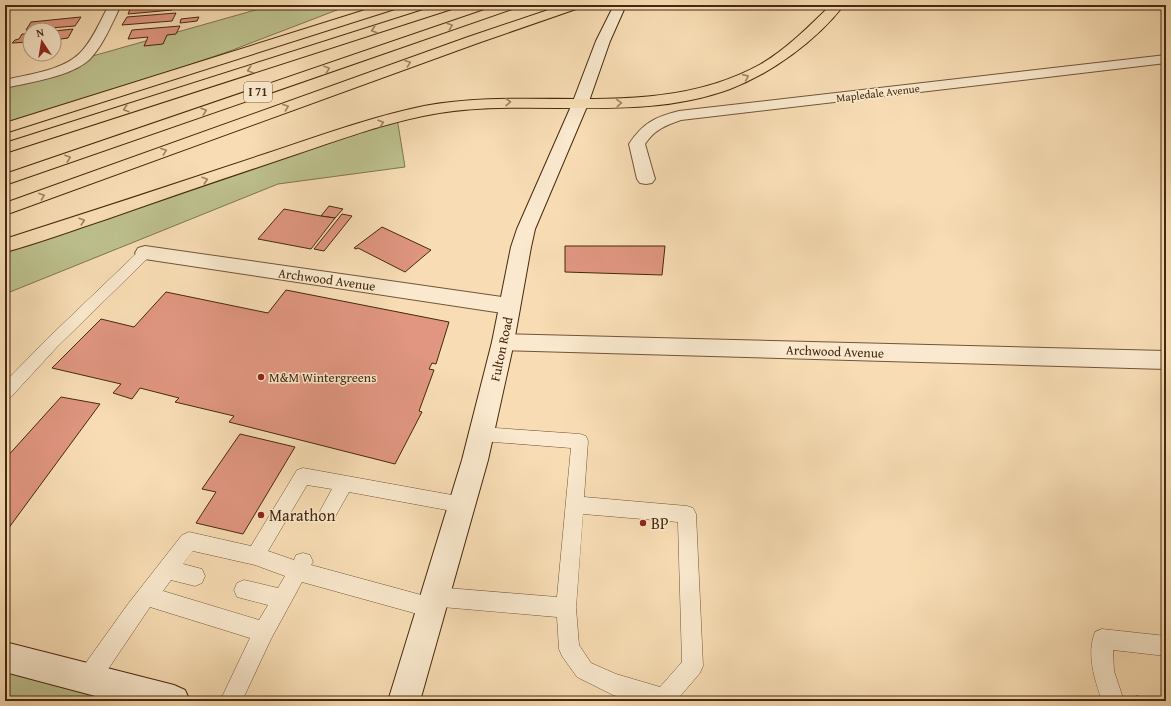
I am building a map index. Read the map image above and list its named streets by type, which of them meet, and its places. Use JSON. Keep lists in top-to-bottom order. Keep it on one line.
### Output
{"streets":{"highway":["I 71"],"street":["Mapledale Avenue","Archwood Avenue","Fulton Road"]},"crossings":[["Archwood Avenue","Fulton Road"]],"places":["M&M Wintergreens","Marathon","BP"],"north":"top"}
